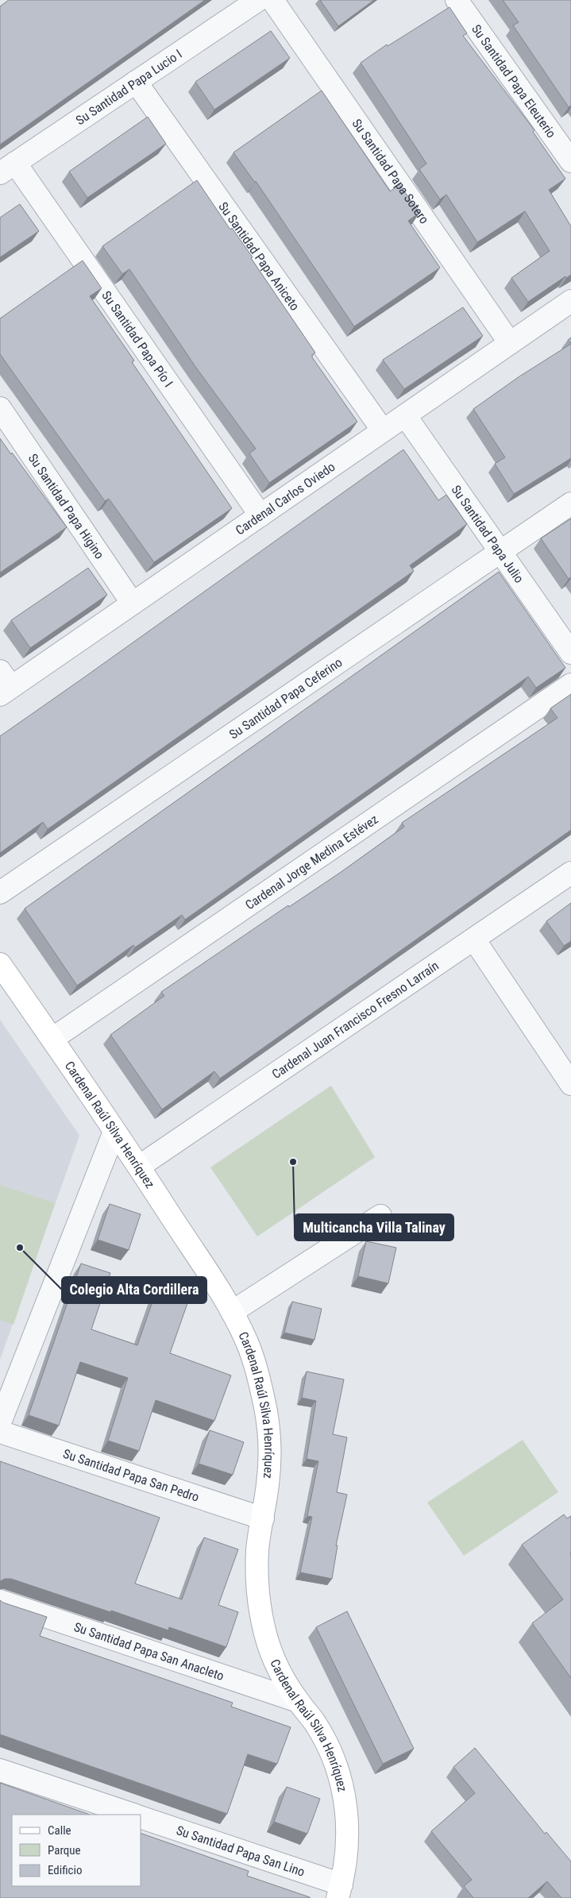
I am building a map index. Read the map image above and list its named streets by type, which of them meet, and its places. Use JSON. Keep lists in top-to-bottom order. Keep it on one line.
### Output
{"streets":{"street":["Su Santidad Papa Eleuterio","Su Santidad Papa Lucio I","Su Santidad Papa Sotero","Su Santidad Papa Aniceto","Su Santidad Papa Pío I","Cardenal Carlos Oviedo","Su Santidad Papa Higino","Su Santidad Papa Julio","Su Santidad Papa Ceferino","Cardenal Jorge Medina Estévez","Cardenal Juan Francisco Fresno Larraín","Cardenal Raúl Silva Henríquez","Su Santidad Papa San Pedro","Su Santidad Papa San Anacleto","Su Santidad Papa San Lino"]},"crossings":[["Su Santidad Papa Lucio I","Su Santidad Papa Aniceto"],["Su Santidad Papa Lucio I","Su Santidad Papa Pío I"],["Su Santidad Papa Sotero","Cardenal Carlos Oviedo"],["Su Santidad Papa Aniceto","Cardenal Carlos Oviedo"],["Su Santidad Papa Pío I","Cardenal Carlos Oviedo"],["Cardenal Carlos Oviedo","Su Santidad Papa Higino"],["Cardenal Carlos Oviedo","Su Santidad Papa Julio"],["Su Santidad Papa Julio","Su Santidad Papa Ceferino"],["Cardenal Jorge Medina Estévez","Cardenal Raúl Silva Henríquez"],["Cardenal Juan Francisco Fresno Larraín","Cardenal Raúl Silva Henríquez"],["Cardenal Raúl Silva Henríquez","Su Santidad Papa San Pedro"],["Cardenal Raúl Silva Henríquez","Su Santidad Papa San Anacleto"],["Cardenal Raúl Silva Henríquez","Su Santidad Papa San Lino"]],"places":["Multicancha Villa Talinay","Colegio Alta Cordillera"],"legend":["Calle","Parque","Edificio"]}
